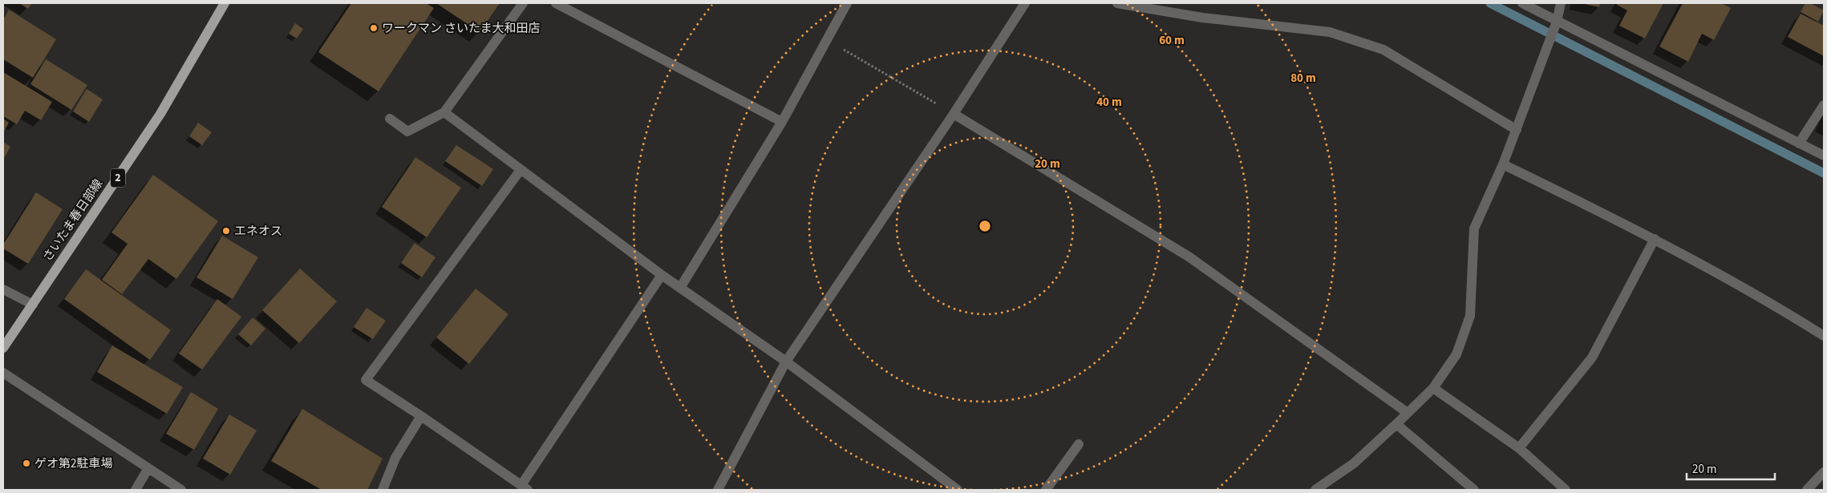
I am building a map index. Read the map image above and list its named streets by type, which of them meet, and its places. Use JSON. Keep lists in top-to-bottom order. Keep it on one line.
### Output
{"streets":{"main road":["2","さいたま春日部線"]},"places":["ワークマン さいたま大和田店","エネオス","ゲオ第2駐車場"],"scale_bar":"20 m","rings":["60 m","80 m","40 m","20 m"]}
